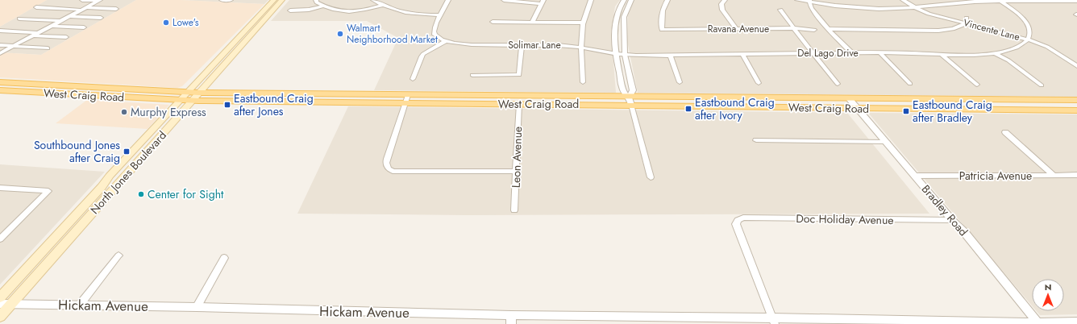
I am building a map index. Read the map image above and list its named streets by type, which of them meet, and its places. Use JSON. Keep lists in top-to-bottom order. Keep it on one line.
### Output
{"streets":{"main road":["West Craig Road","North Jones Boulevard"],"street":["Ravana Avenue","Vincente Lane","Solimar Lane","Del Lago Drive","Leon Avenue","Patricia Avenue","Bradley Road","Doc Holiday Avenue","Hickam Avenue"]},"crossings":[["Vincente Lane","Del Lago Drive"],["Solimar Lane","Del Lago Drive"],["West Craig Road","Leon Avenue"],["West Craig Road","North Jones Boulevard"],["West Craig Road","Bradley Road"],["North Jones Boulevard","Hickam Avenue"],["Patricia Avenue","Bradley Road"],["Bradley Road","Doc Holiday Avenue"],["Bradley Road","Hickam Avenue"],["Doc Holiday Avenue","Hickam Avenue"]],"places":{"other":["Lowe's","Walmart Neighborhood Market","Murphy Express","Center for Sight"],"transit":["Eastbound Craig after Jones","Eastbound Craig after Ivory","Eastbound Craig after Bradley","Southbound Jones after Craig"]},"north":"top"}
